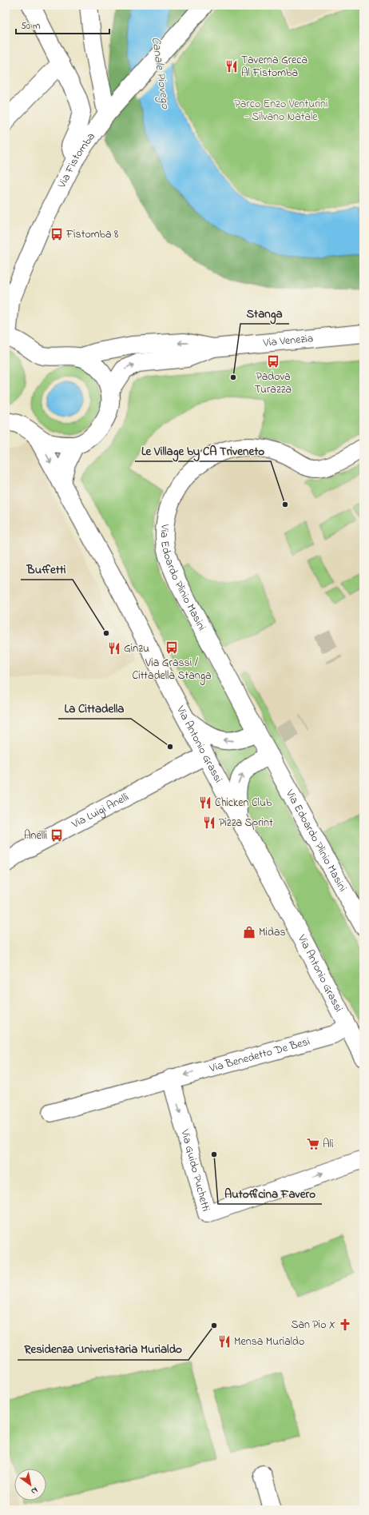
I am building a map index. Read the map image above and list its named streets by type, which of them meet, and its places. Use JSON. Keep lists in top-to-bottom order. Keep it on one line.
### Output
{"streets":{"street":["Via Fistomba","Via Venezia","Via Edoardo Plinio Masini","Via Antonio Grassi","Via Luigi Anelli","Via Benedetto De Besi","Via Guido Puchetti"]},"crossings":[["Via Antonio Grassi","Via Luigi Anelli"],["Via Antonio Grassi","Via Benedetto De Besi"],["Via Benedetto De Besi","Via Guido Puchetti"]],"one_way":["Via Benedetto De Besi"],"water":["Canale Piovego"],"parks":["Parco Enzo Venturini - Silvano Natale"],"places":{"restaurant":["Taverna Greca Al Fistomba","Ginzu","Chicken Club","Pizza Sprint","Mensa Murialdo"],"bus stop":["Fistomba 8","Padova Turazza","Via Grassi / Cittadella Stanga","Anelli"],"other":["Stanga","Le Village by CA Triveneto","Buffetti","La Cittadella","Autofficina Favero","Residenza Univeristaria Murialdo"],"shop":["Midas"],"supermarket":["Alì"],"church":["San Pio X"]},"scale_bar":"50 m","north":"bottom right"}
